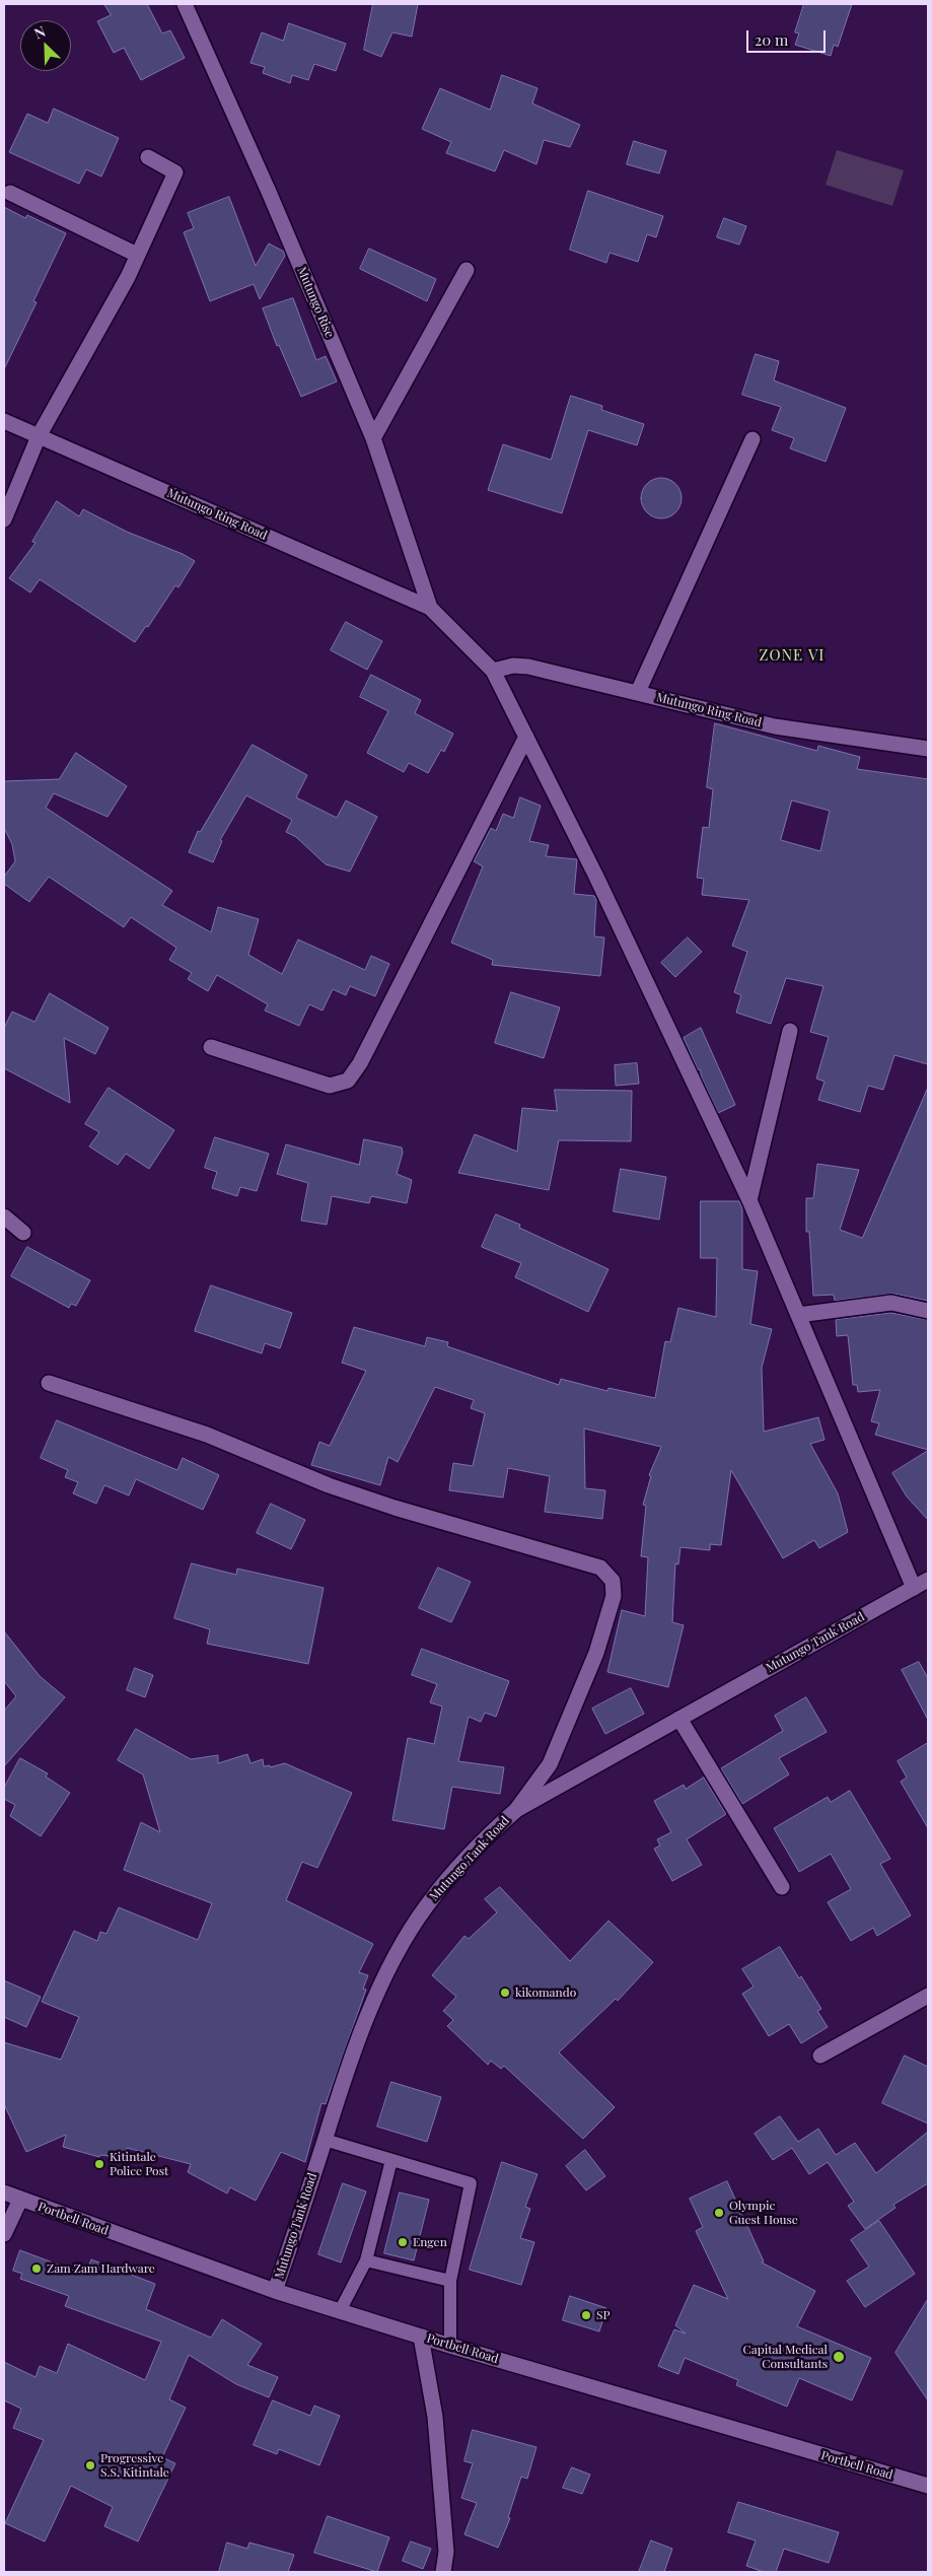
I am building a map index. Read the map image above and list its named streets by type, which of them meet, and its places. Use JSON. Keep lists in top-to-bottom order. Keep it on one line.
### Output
{"streets":{"street":["Mutungo Rise","Mutungo Ring Road","Mutungo Tank Road","Portbell Road"]},"crossings":[["Mutungo Rise","Mutungo Ring Road"],["Mutungo Tank Road","Portbell Road"]],"districts":["ZONE VI"],"places":["kikomando","Kitintale Police Post","Olympic Guest House","Engen","Zam Zam Hardware","SP","Capital Medical Consultants","Progressive S.S. Kitintale"],"scale_bar":"20 m","north":"top left"}
